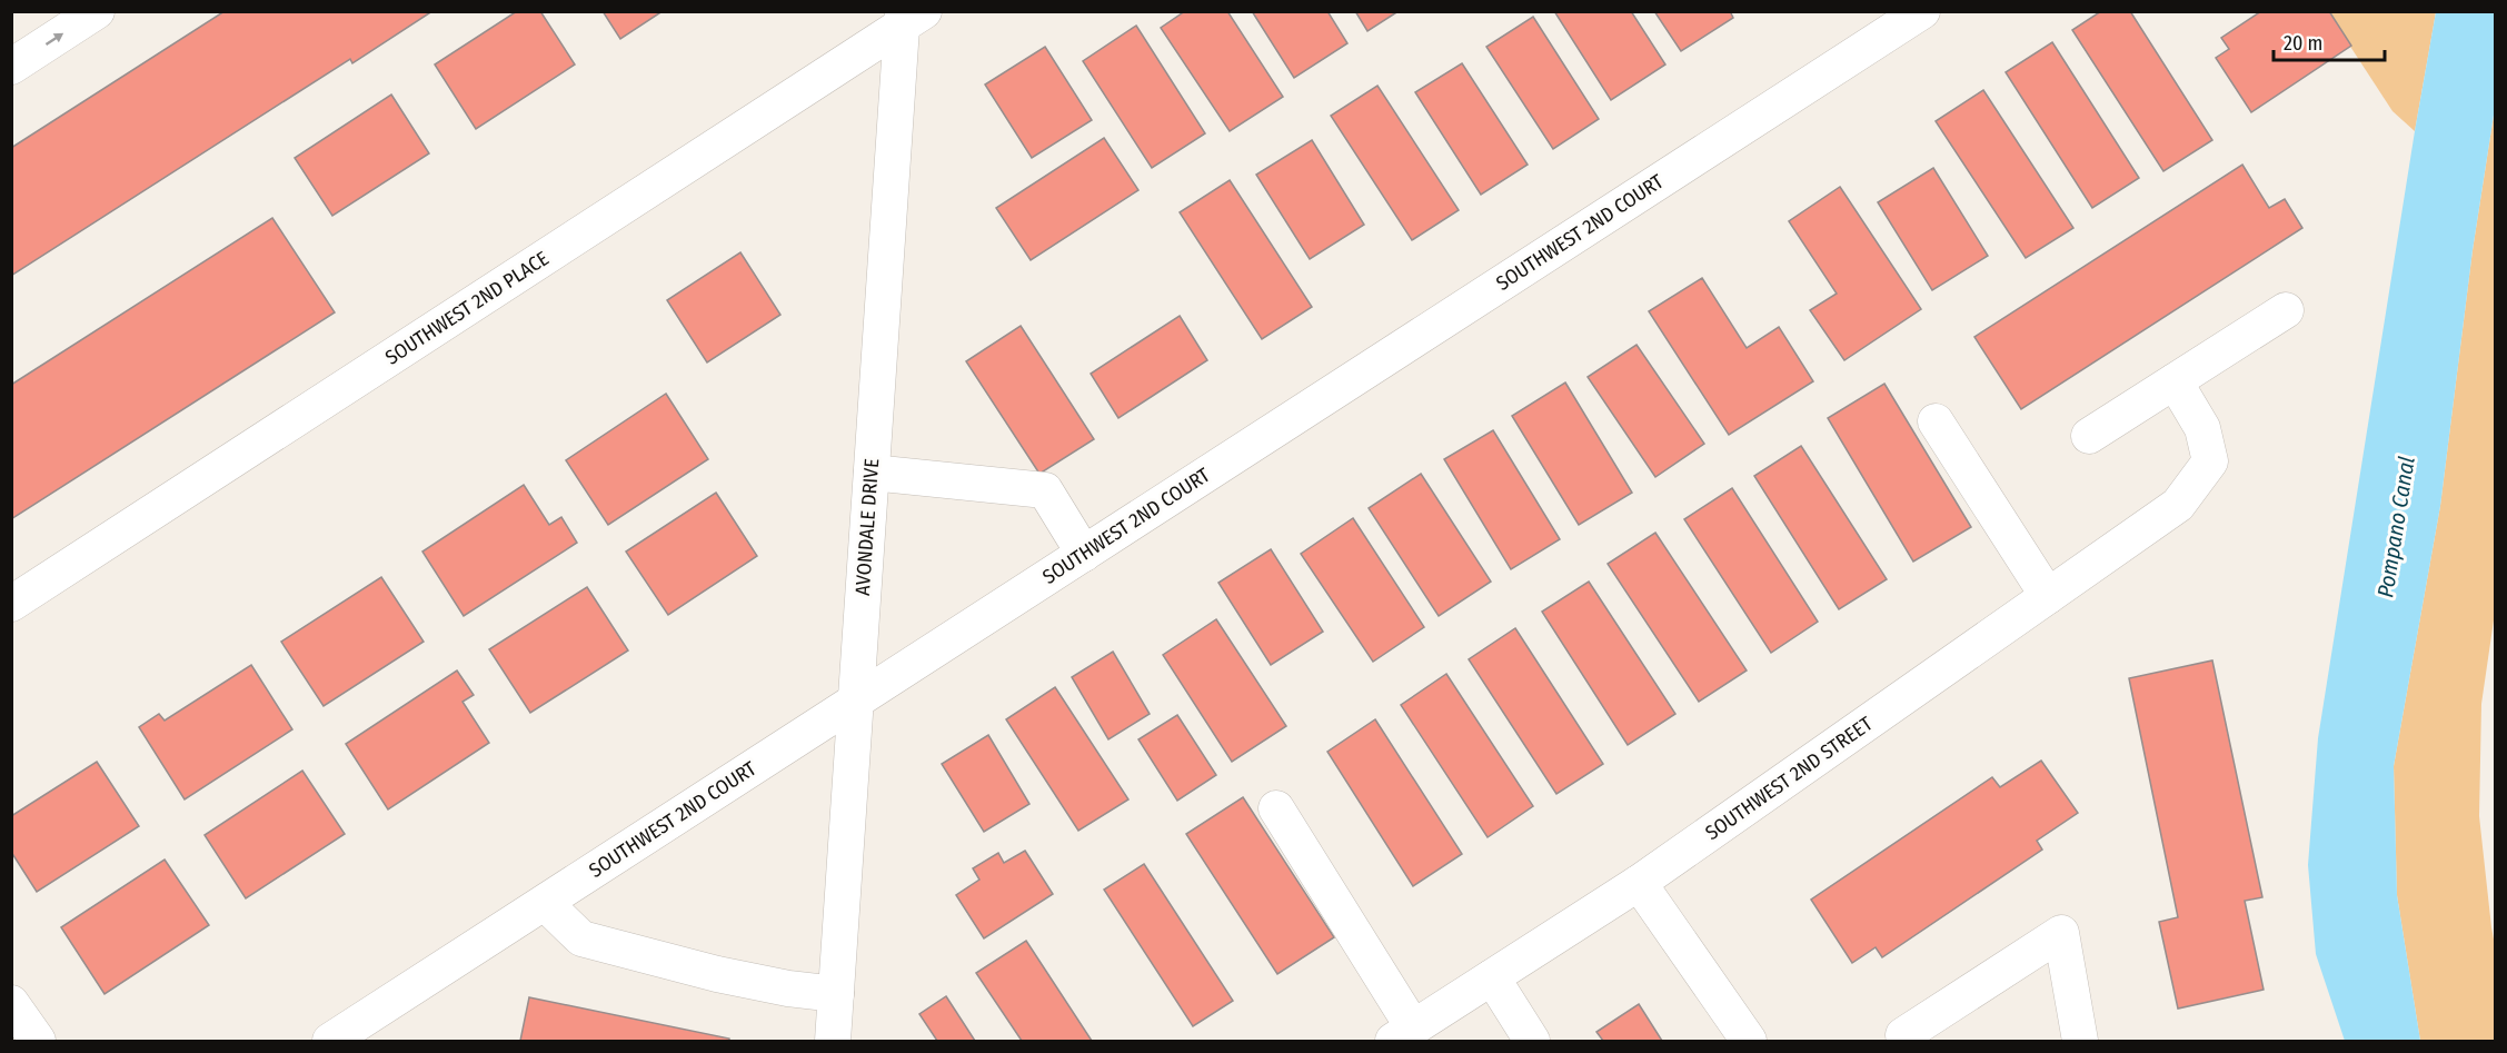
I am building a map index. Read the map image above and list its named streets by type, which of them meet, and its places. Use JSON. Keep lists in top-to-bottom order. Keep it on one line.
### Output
{"streets":{"street":["SOUTHWEST 2ND COURT","SOUTHWEST 2ND PLACE","AVONDALE DRIVE","SOUTHWEST 2ND STREET"]},"crossings":[["SOUTHWEST 2ND COURT","AVONDALE DRIVE"],["SOUTHWEST 2ND PLACE","AVONDALE DRIVE"]],"water":["Pompano Canal"],"scale_bar":"20 m"}
